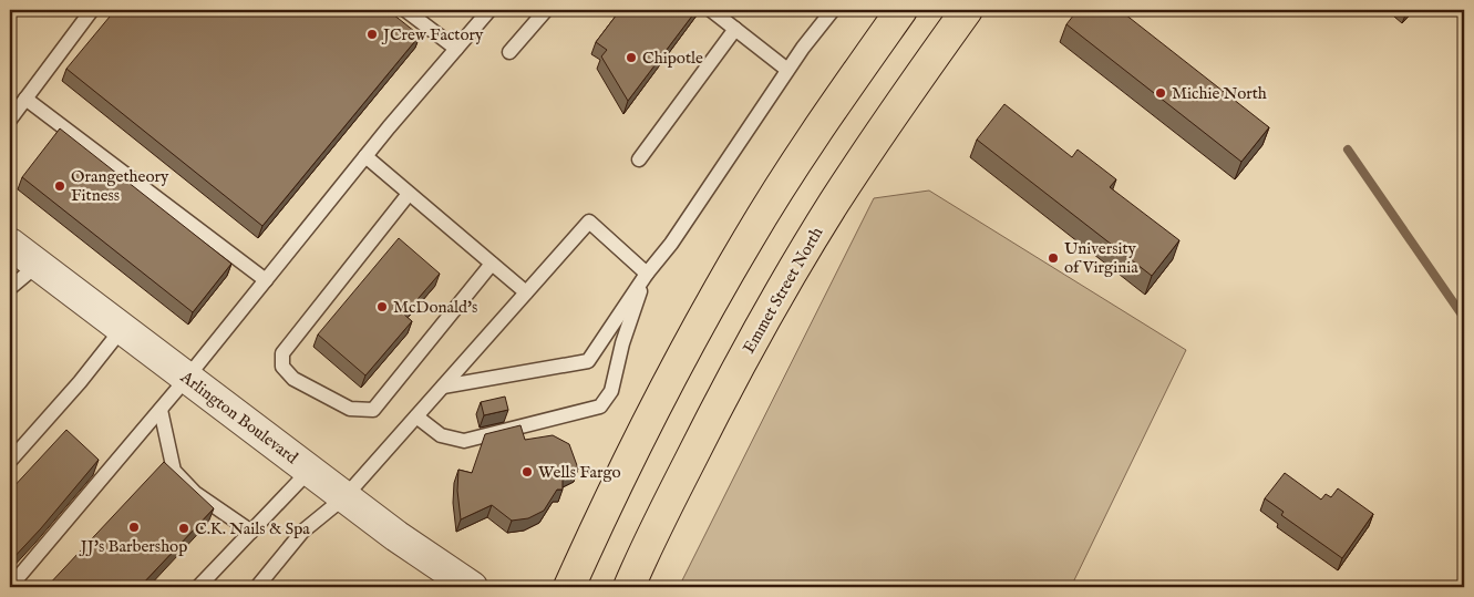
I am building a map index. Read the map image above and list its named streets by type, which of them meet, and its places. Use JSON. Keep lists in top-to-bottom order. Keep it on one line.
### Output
{"streets":{"main road":["Emmet Street North"],"street":["Arlington Boulevard"]},"places":["JCrew Factory","Chipotle","Michie North","Orangetheory Fitness","University of Virginia","McDonald's","Wells Fargo","JJ's Barbershop","C.K. Nails & Spa"]}
